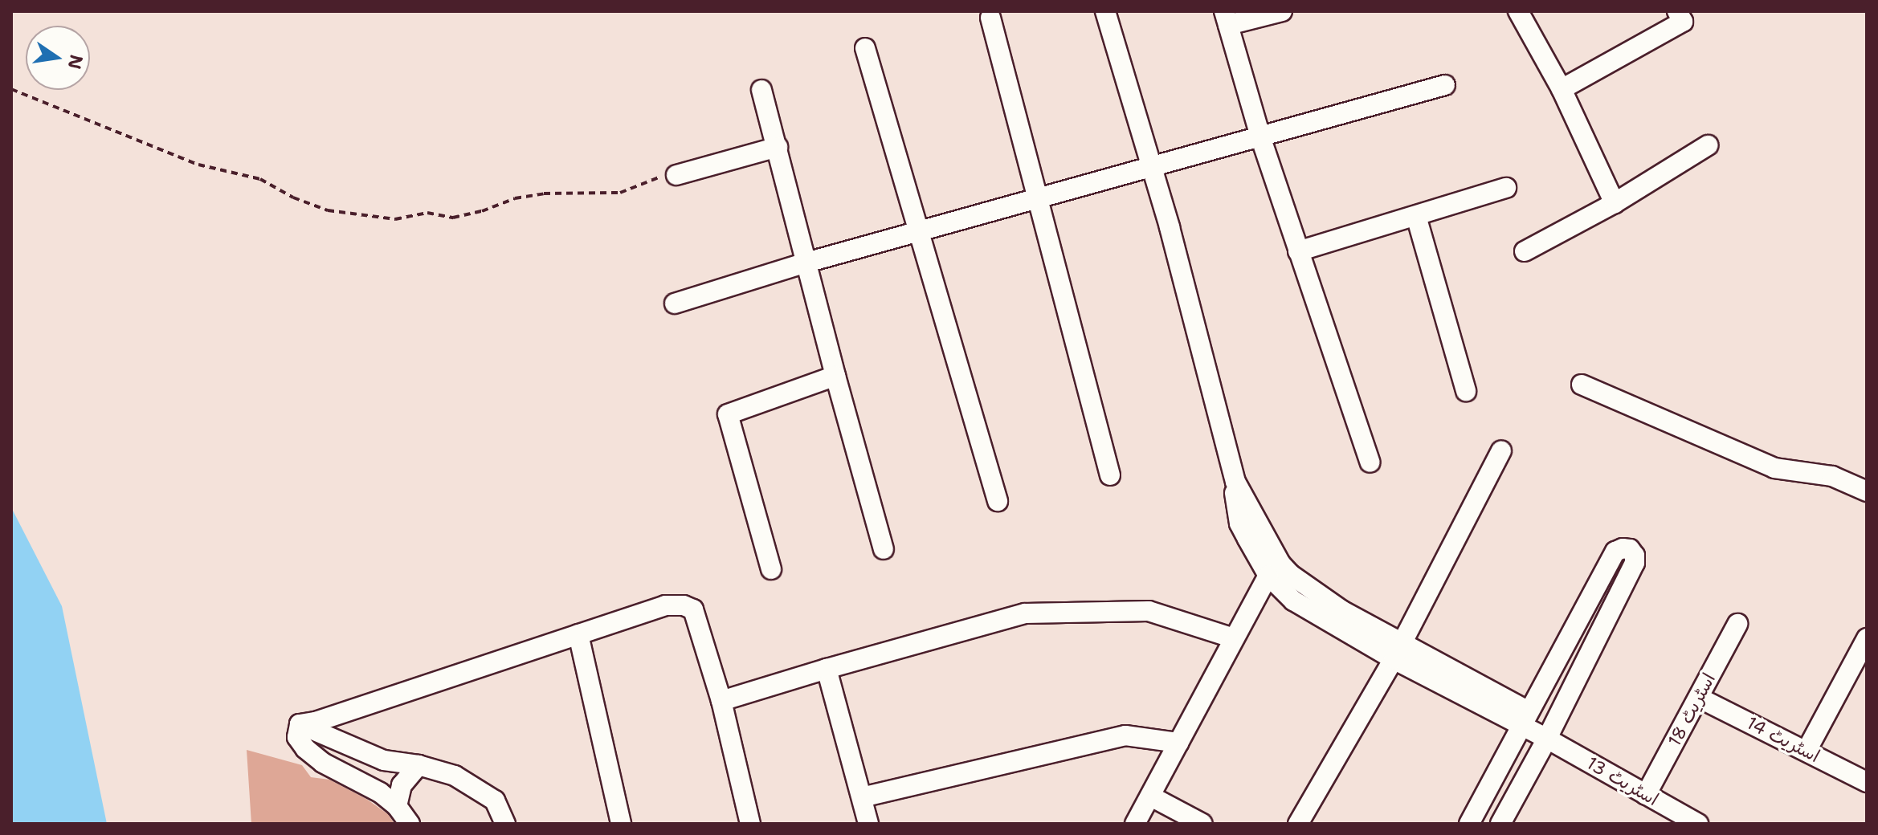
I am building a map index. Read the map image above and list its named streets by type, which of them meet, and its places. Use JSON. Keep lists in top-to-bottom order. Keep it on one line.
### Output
{"streets":{"street":["اسٹریٹ 18","اسٹریٹ 14","اسٹریٹ 13"]},"crossings":[["اسٹریٹ 18","اسٹریٹ 14"],["اسٹریٹ 18","اسٹریٹ 13"]],"north":"right"}
